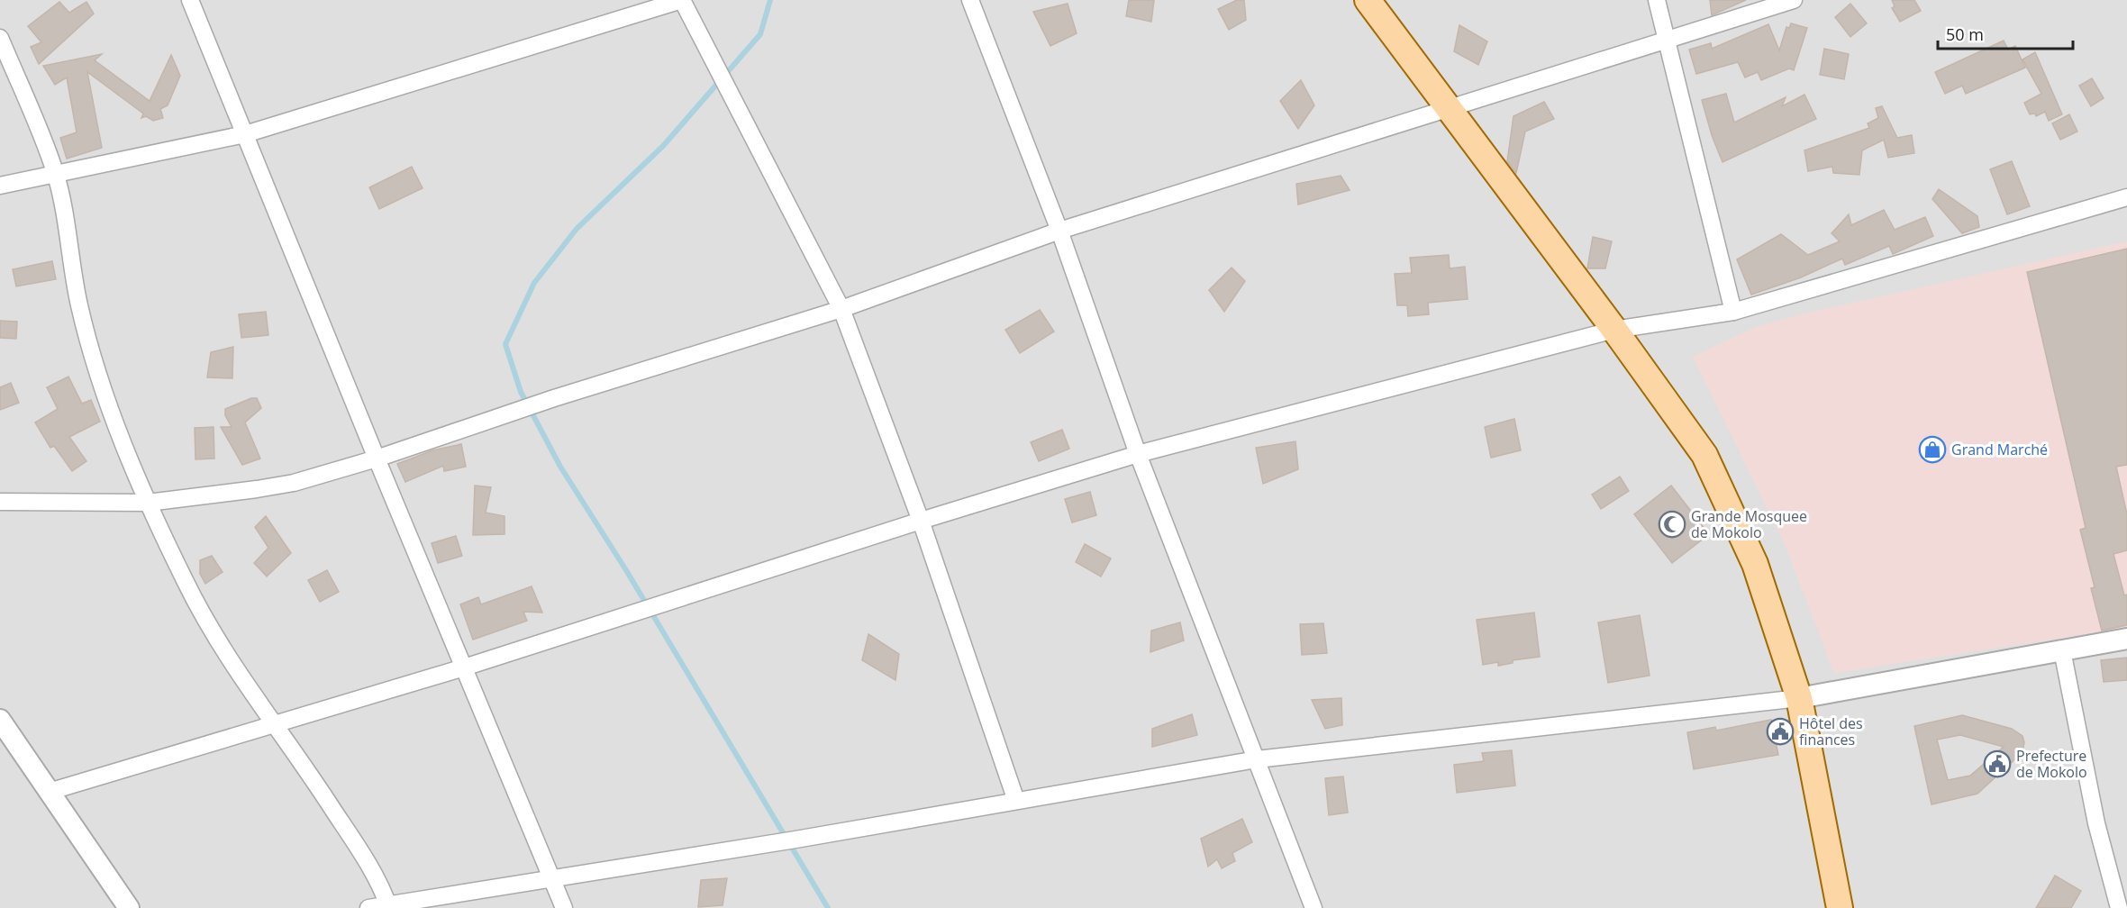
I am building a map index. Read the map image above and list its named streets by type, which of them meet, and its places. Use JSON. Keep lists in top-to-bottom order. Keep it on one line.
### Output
{"places":{"shop":["Grand Marché"],"mosque":["Grande Mosquee de Mokolo"],"public building":["Hôtel des finances","Prefecture de Mokolo"]},"scale_bar":"50 m"}
